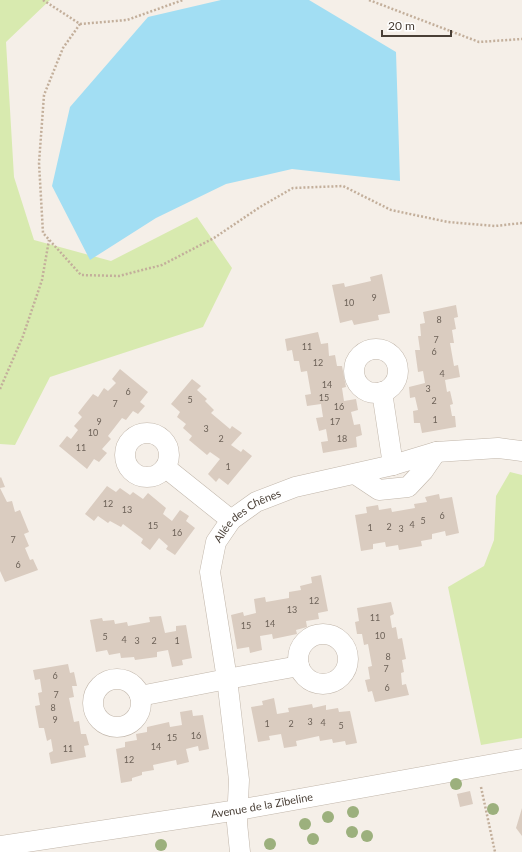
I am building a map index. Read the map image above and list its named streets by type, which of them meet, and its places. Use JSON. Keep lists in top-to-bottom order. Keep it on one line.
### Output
{"streets":{"street":["Allée des Chênes","Avenue de la Zibeline"]},"crossings":[["Allée des Chênes","Avenue de la Zibeline"]],"house_numbers":["9","10","8","7","11","6","12","4","14","3","6","15","5","2","7","16","1","9","17","3","10","2","18","11","1","12","13","6","5","4","15","2","1","3","16","7","6","12","13","11","14","15","10","5","4","3","2","1","8","7","6","6","7","8","9","3","4","1","2","5","16","15","14","11","12"],"scale_bar":"20 m"}
